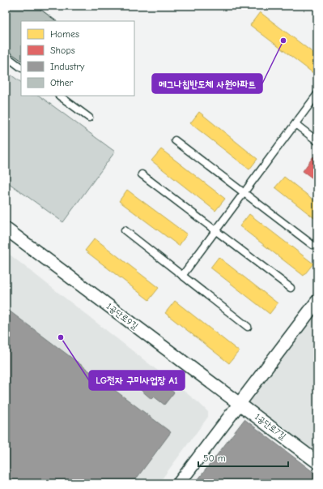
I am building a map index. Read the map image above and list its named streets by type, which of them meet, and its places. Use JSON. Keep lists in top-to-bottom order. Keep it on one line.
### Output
{"streets":{"street":["1공단로9길","1공단로7길"]},"crossings":[["1공단로9길","1공단로7길"]],"places":["메그나칩반도체 사원아파트","LG전자 구미사업장 A1"],"legend":["Homes","Shops","Industry","Other"],"scale_bar":"50 m"}
